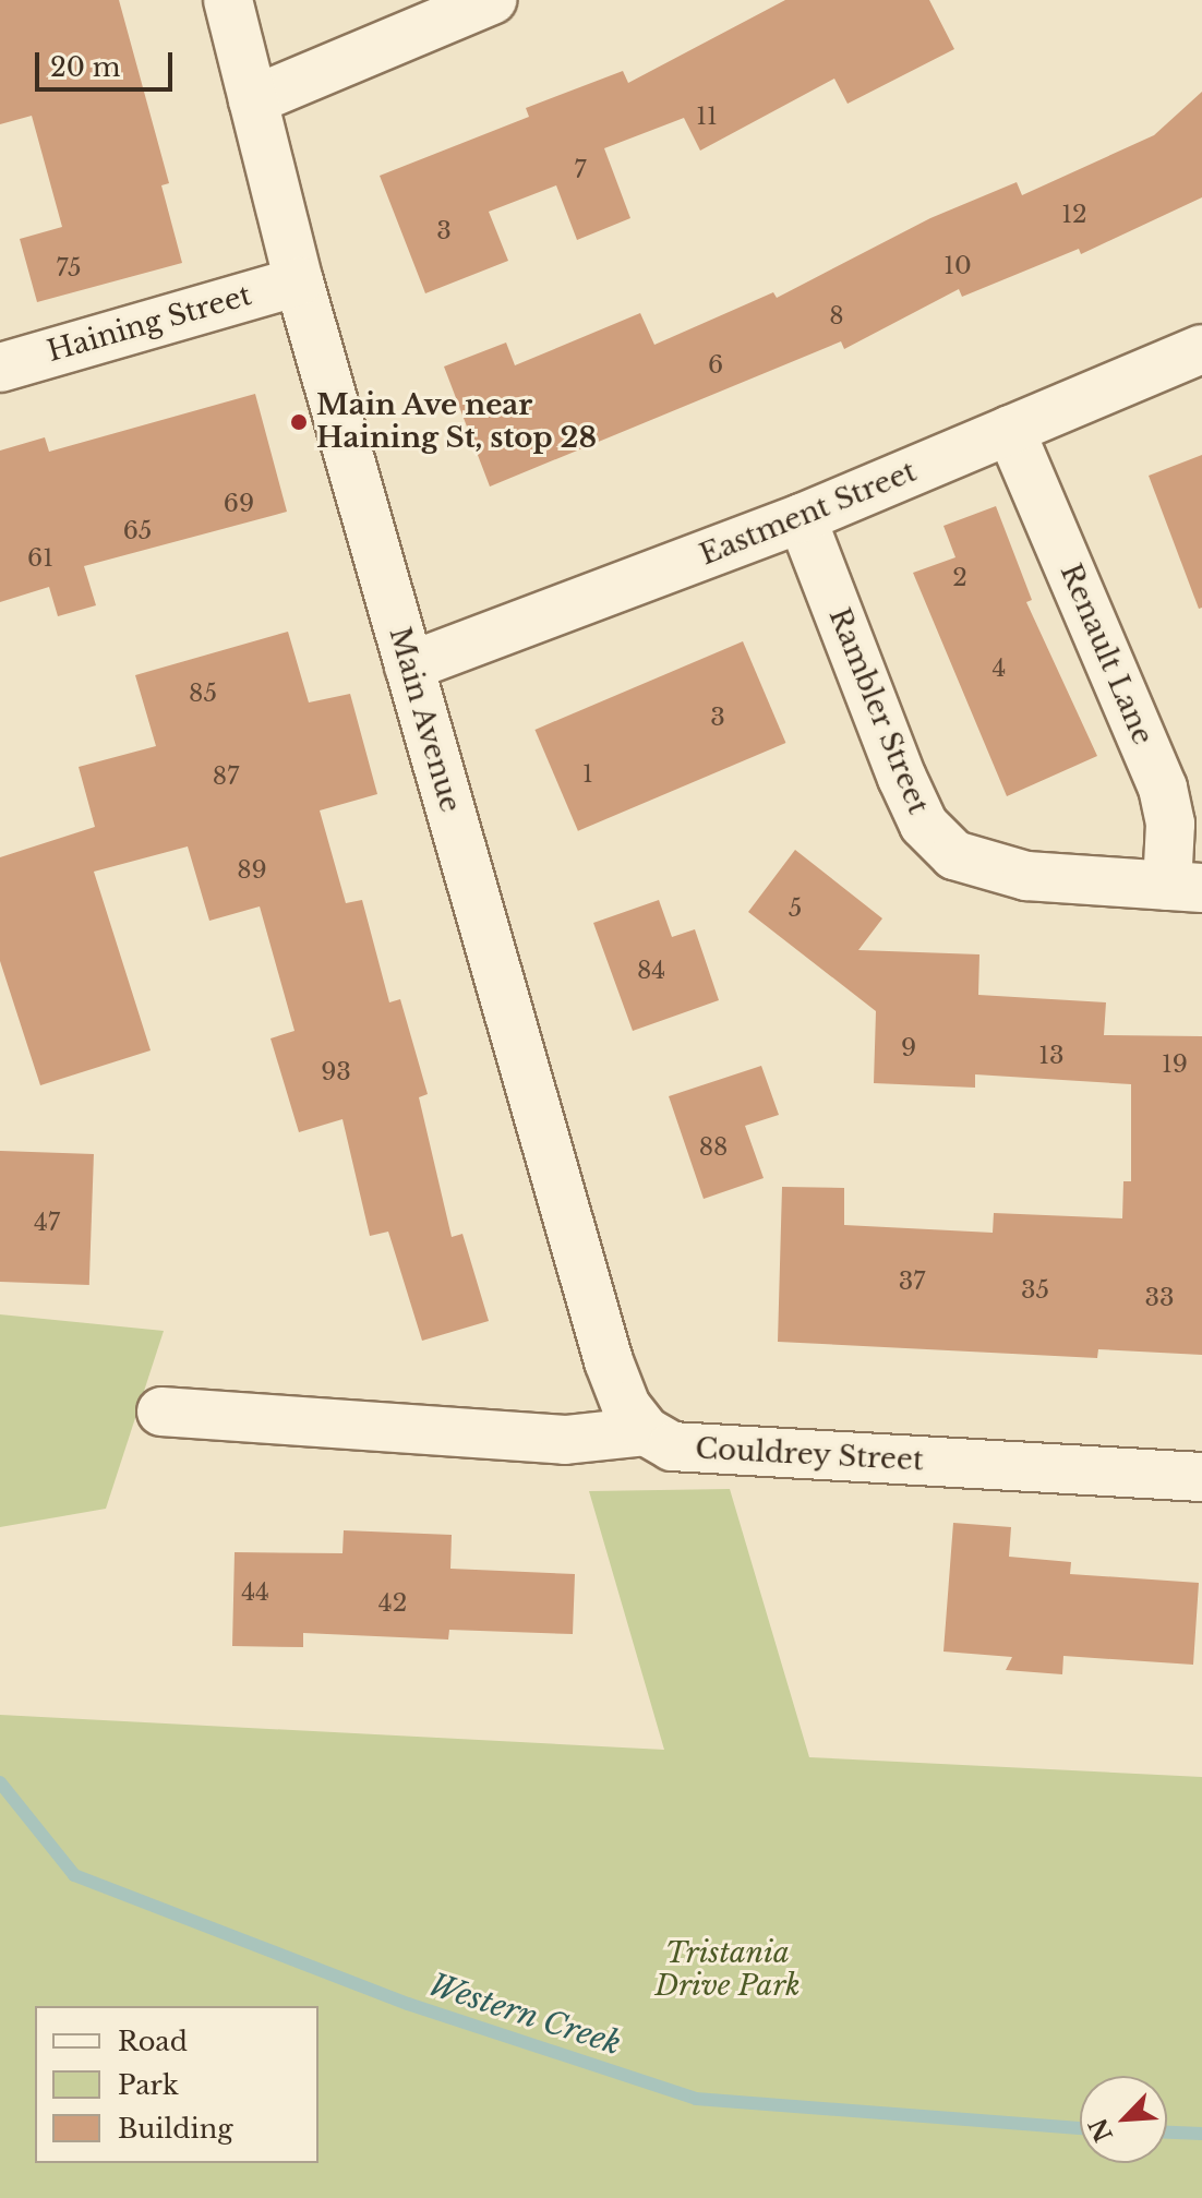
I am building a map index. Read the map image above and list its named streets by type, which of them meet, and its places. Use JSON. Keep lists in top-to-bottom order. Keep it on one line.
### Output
{"streets":{"street":["Haining Street","Eastment Street","Renault Lane","Rambler Street","Main Avenue","Couldrey Street"]},"crossings":[["Haining Street","Main Avenue"],["Eastment Street","Renault Lane"],["Eastment Street","Rambler Street"],["Eastment Street","Main Avenue"],["Renault Lane","Rambler Street"],["Main Avenue","Couldrey Street"]],"water":["Western Creek"],"parks":["Tristania Drive Park"],"places":["Main Ave near Haining St, stop 28"],"house_numbers":["11","7","12","3","10","75","8","6","69","65","61","2","4","85","3","1","87","89","5","84","9","13","19","93","88","47","37","35","33","44","42"],"legend":["Road","Park","Building"],"scale_bar":"20 m","north":"bottom left"}
